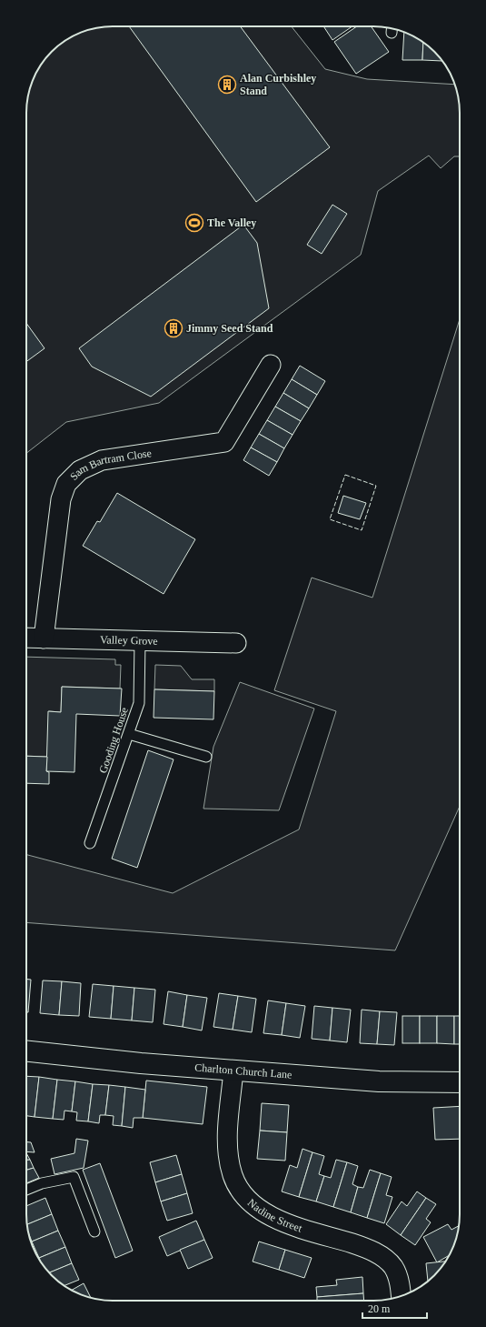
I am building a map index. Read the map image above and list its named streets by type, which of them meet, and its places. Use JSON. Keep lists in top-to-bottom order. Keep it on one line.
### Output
{"streets":{"street":["Sam Bartram Close","Valley Grove","Charlton Church Lane","Nadine Street"],"lane":["Gooding House"]},"crossings":[["Sam Bartram Close","Valley Grove"],["Valley Grove","Gooding House"],["Charlton Church Lane","Nadine Street"]],"places":{"building":["Alan Curbishley Stand","Jimmy Seed Stand"],"sports":["The Valley"]},"scale_bar":"20 m"}
